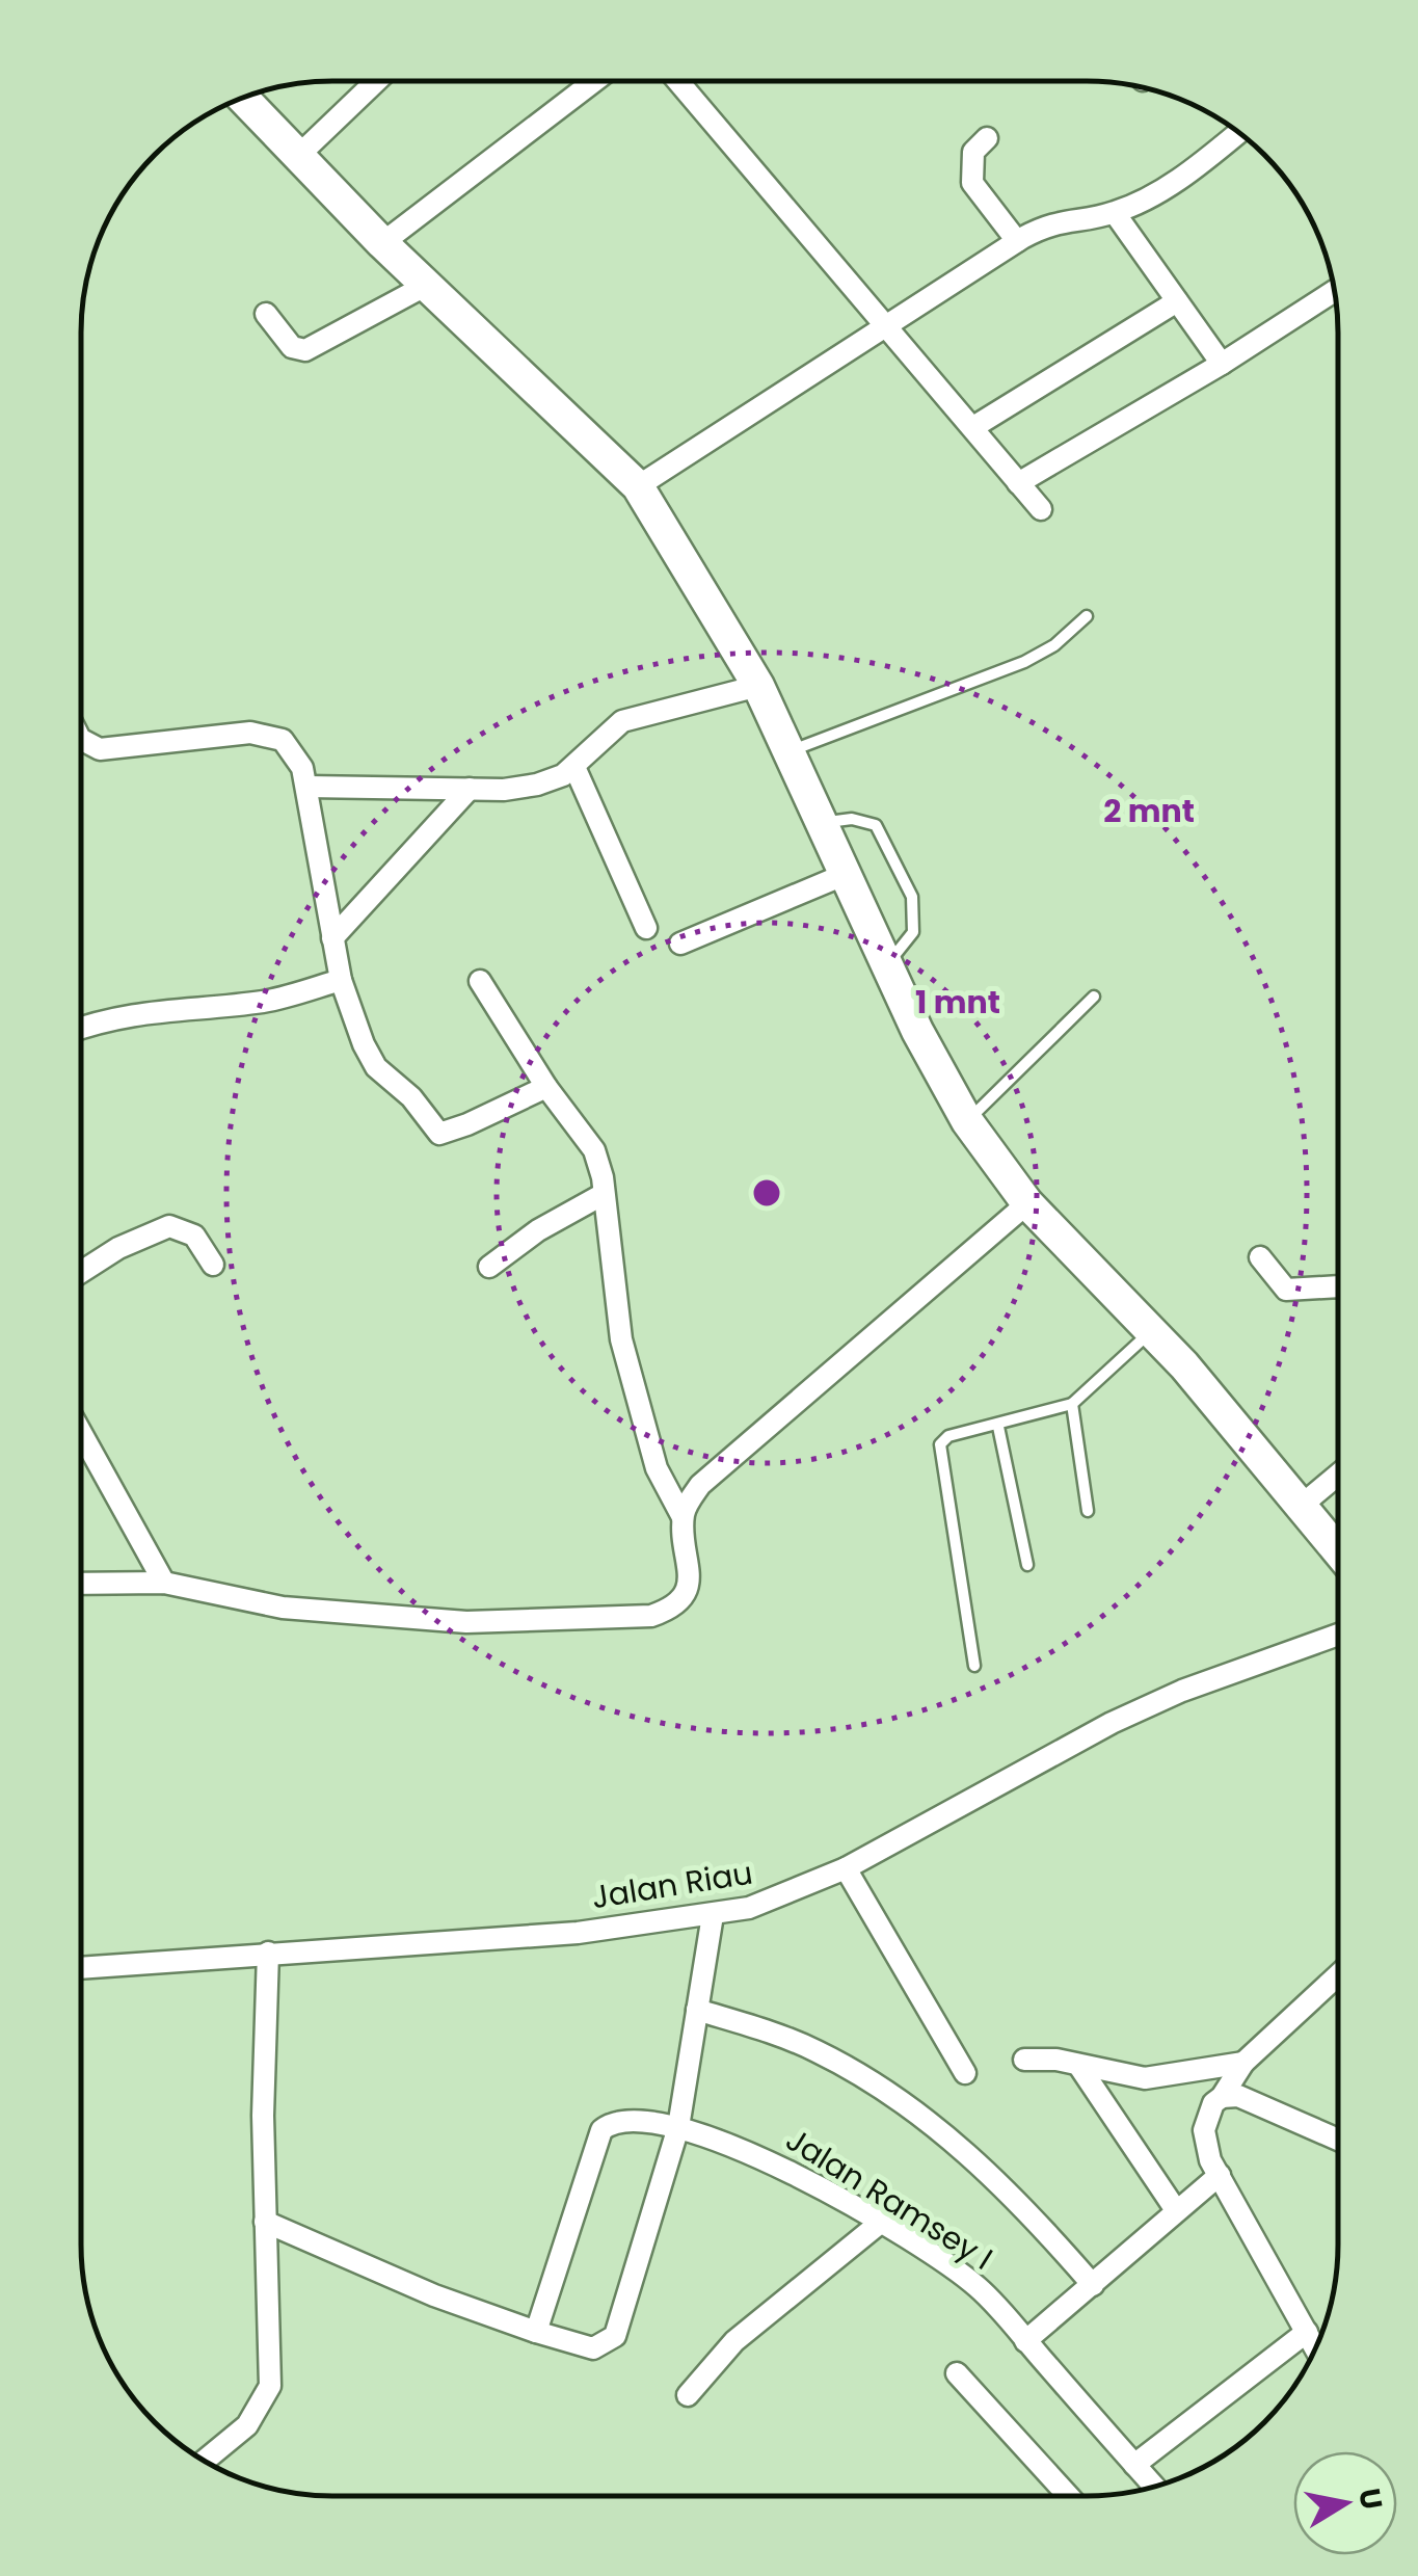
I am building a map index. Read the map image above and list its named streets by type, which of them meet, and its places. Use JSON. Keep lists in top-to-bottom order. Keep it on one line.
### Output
{"streets":{"street":["Jalan Riau","Jalan Ramsey I"]},"north":"right","rings":["2 mnt","1 mnt"]}
